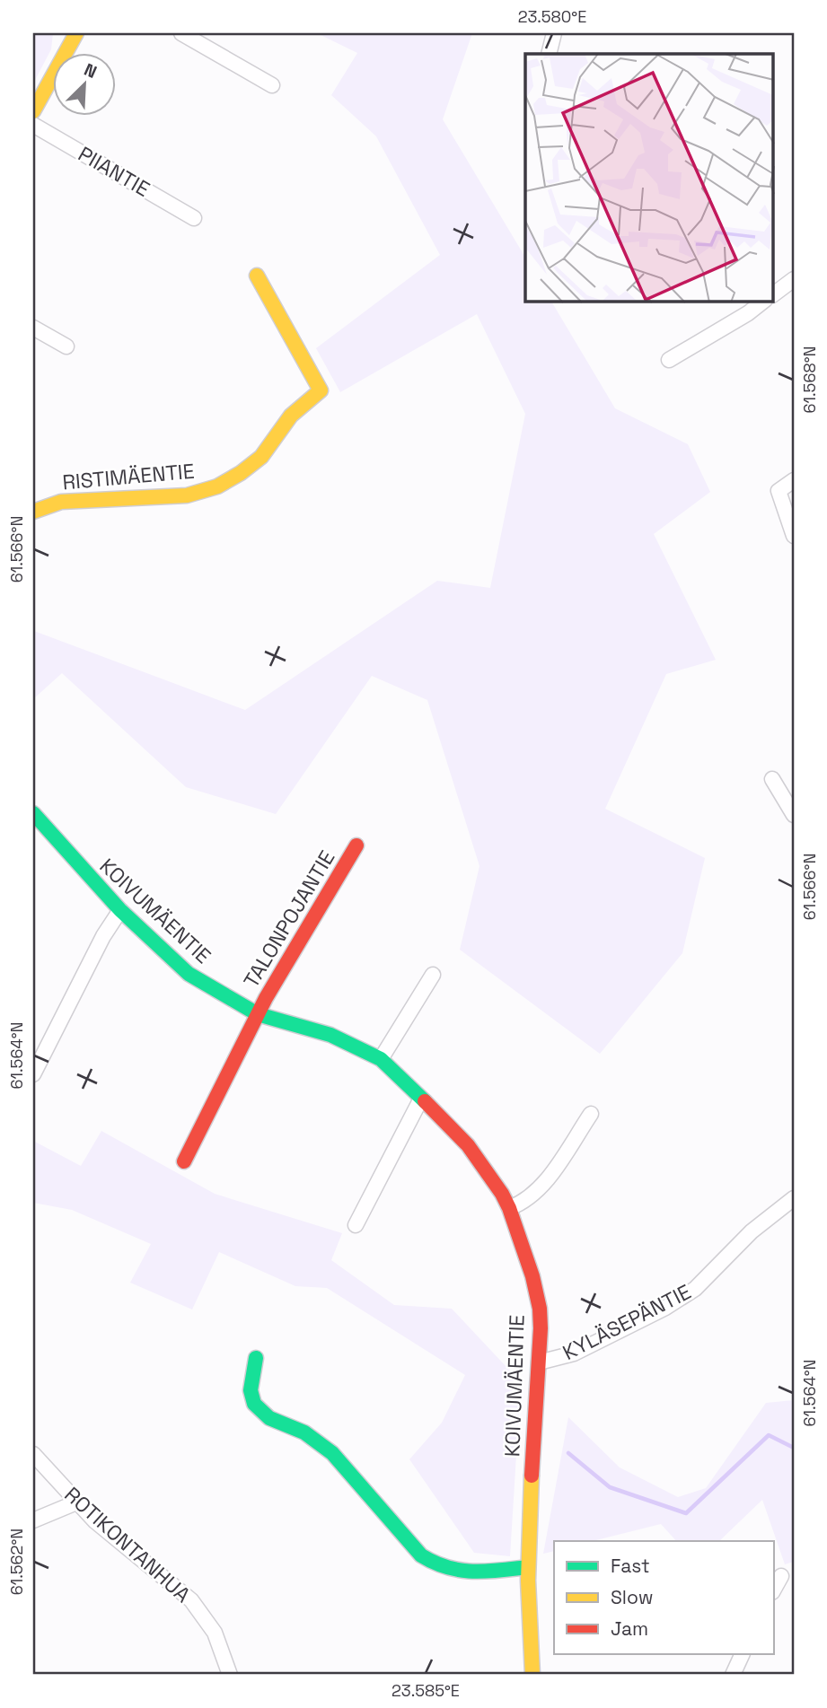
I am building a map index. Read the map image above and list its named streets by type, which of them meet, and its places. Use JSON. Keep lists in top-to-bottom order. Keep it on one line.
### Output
{"streets":{"street":["PIIANTIE","RISTIMÄENTIE","KOIVUMÄENTIE","TALONPOJANTIE","KYLÄSEPÄNTIE","ROTIKONTANHUA"]},"crossings":[["KOIVUMÄENTIE","TALONPOJANTIE"],["KOIVUMÄENTIE","KYLÄSEPÄNTIE"]],"legend":["Fast","Slow","Jam"],"north":"top right","coordinates":["23.580°E","61.568°N","61.566°N","61.564°N","61.562°N","23.585°E"]}
